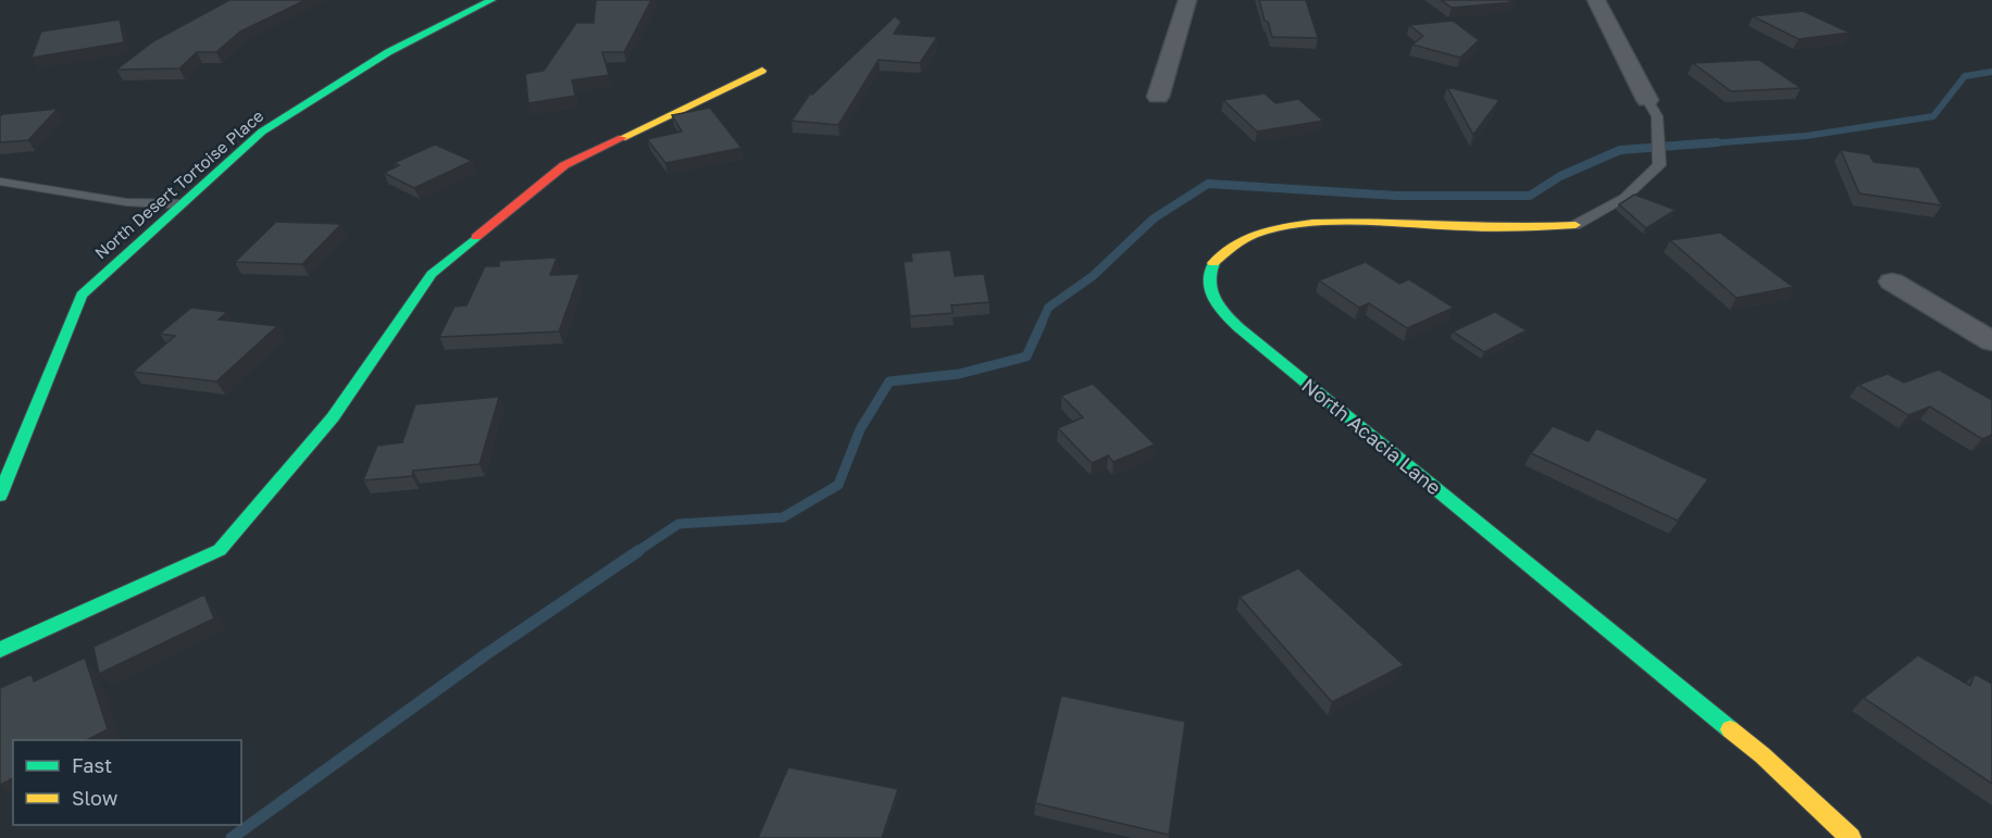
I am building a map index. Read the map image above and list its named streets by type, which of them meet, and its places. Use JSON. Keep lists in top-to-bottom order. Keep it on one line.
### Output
{"streets":{"street":["North Desert Tortoise Place","North Acacia Lane"]},"legend":["Fast","Slow"]}
